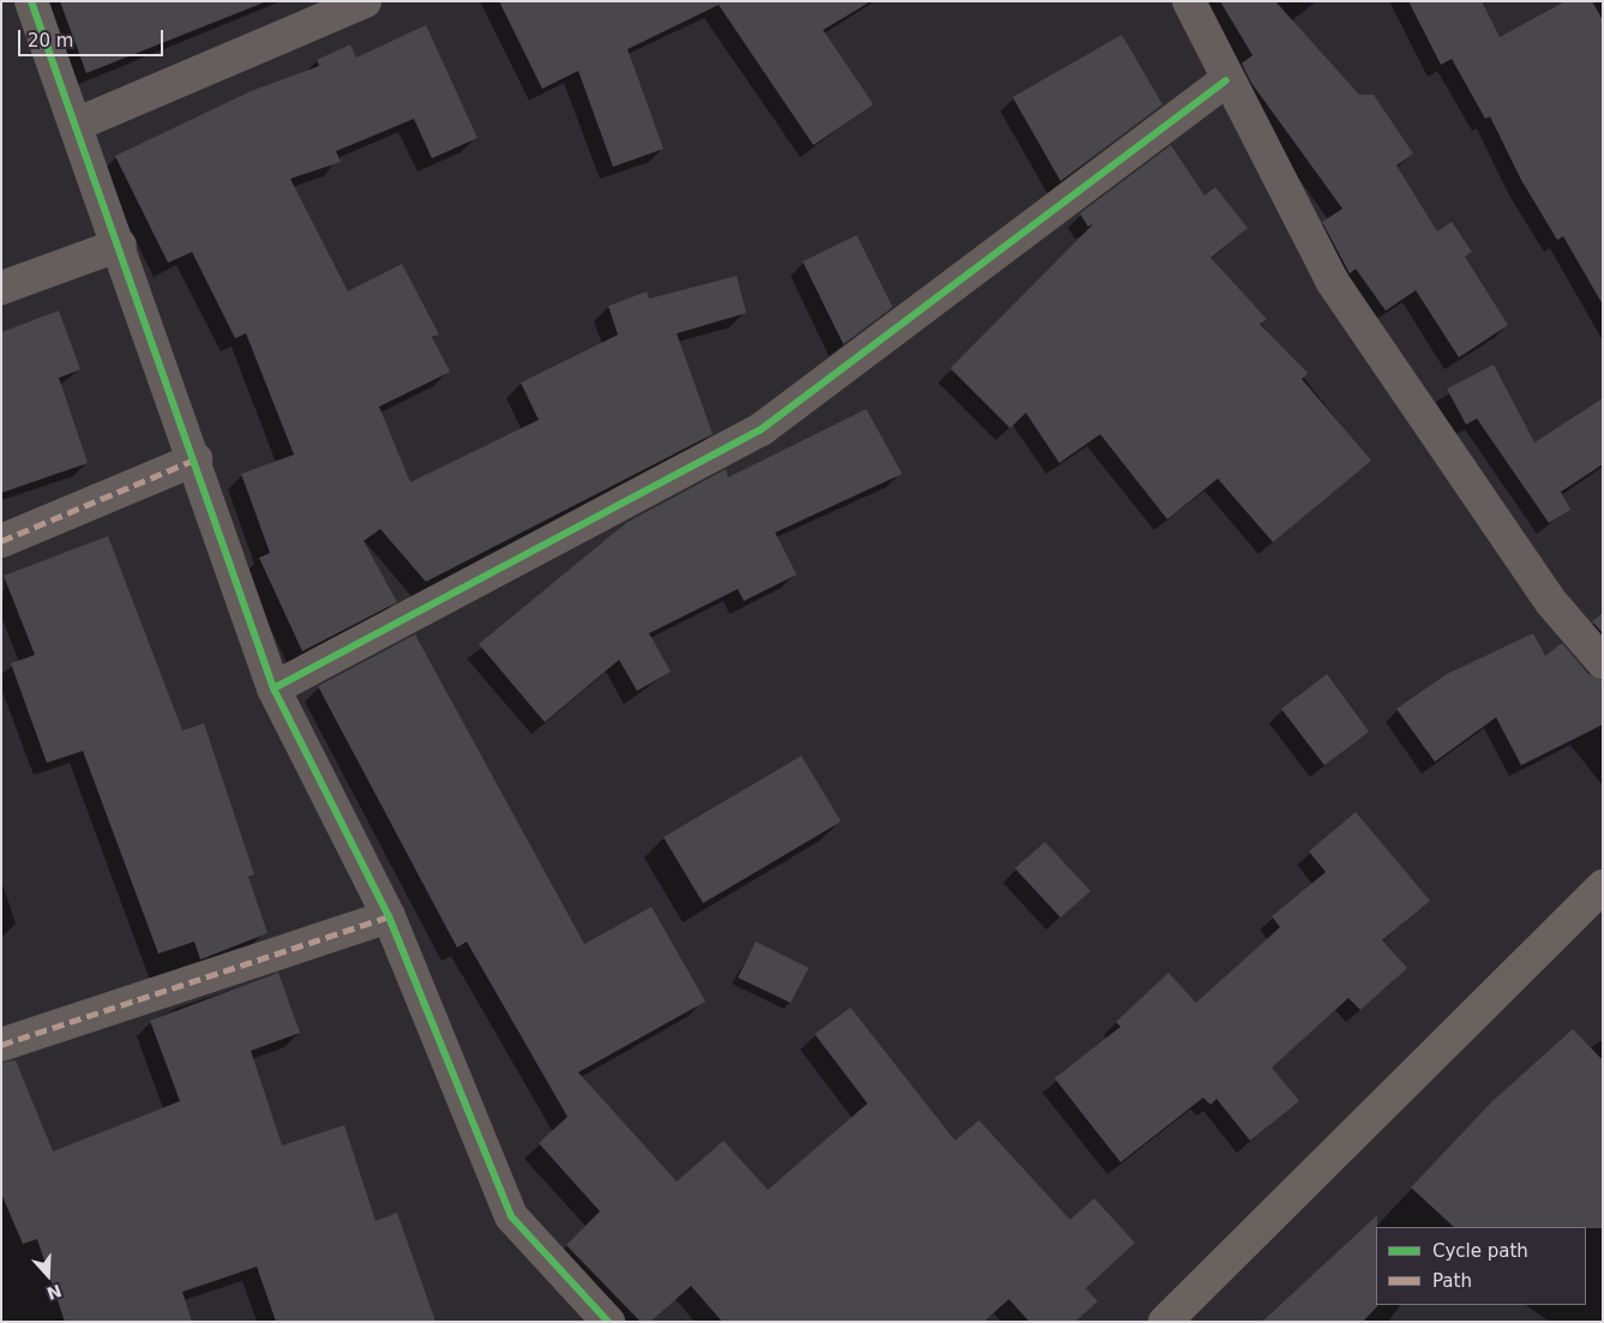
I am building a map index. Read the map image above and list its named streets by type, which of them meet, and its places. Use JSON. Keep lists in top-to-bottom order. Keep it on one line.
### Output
{"legend":["Cycle path","Path"],"scale_bar":"20 m","north":"bottom"}
